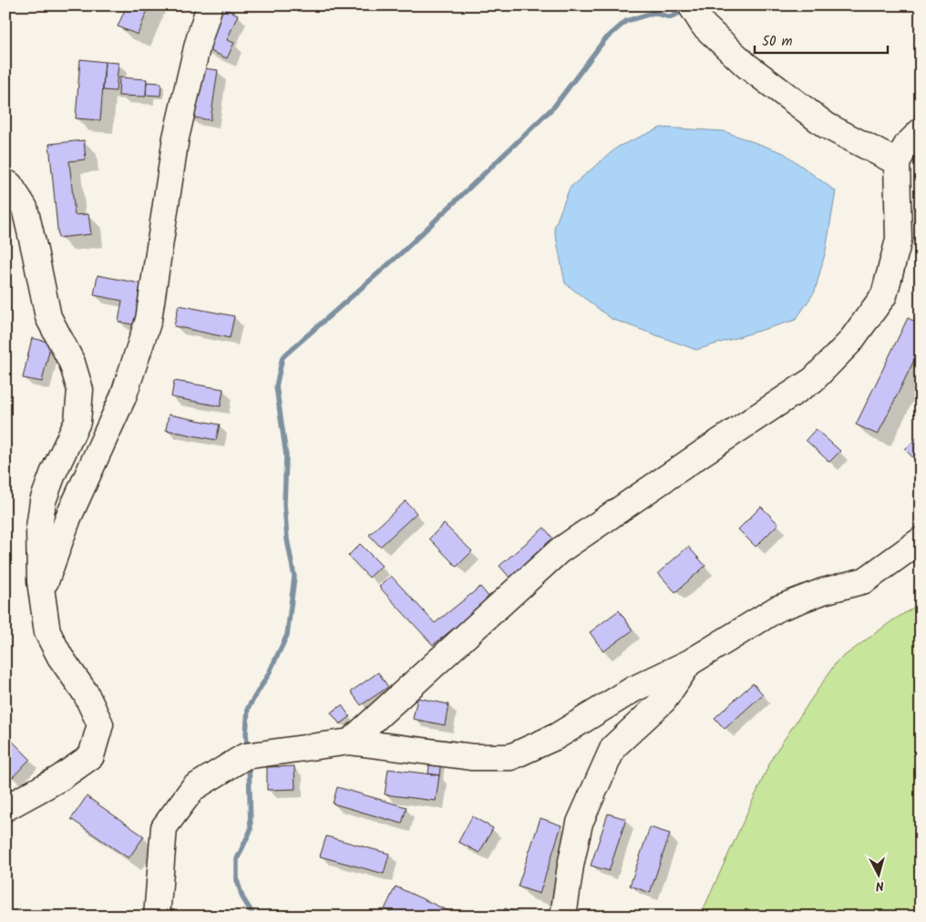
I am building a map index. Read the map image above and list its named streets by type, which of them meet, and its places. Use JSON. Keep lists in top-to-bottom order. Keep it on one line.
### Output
{"scale_bar":"50 m","north":"bottom"}
